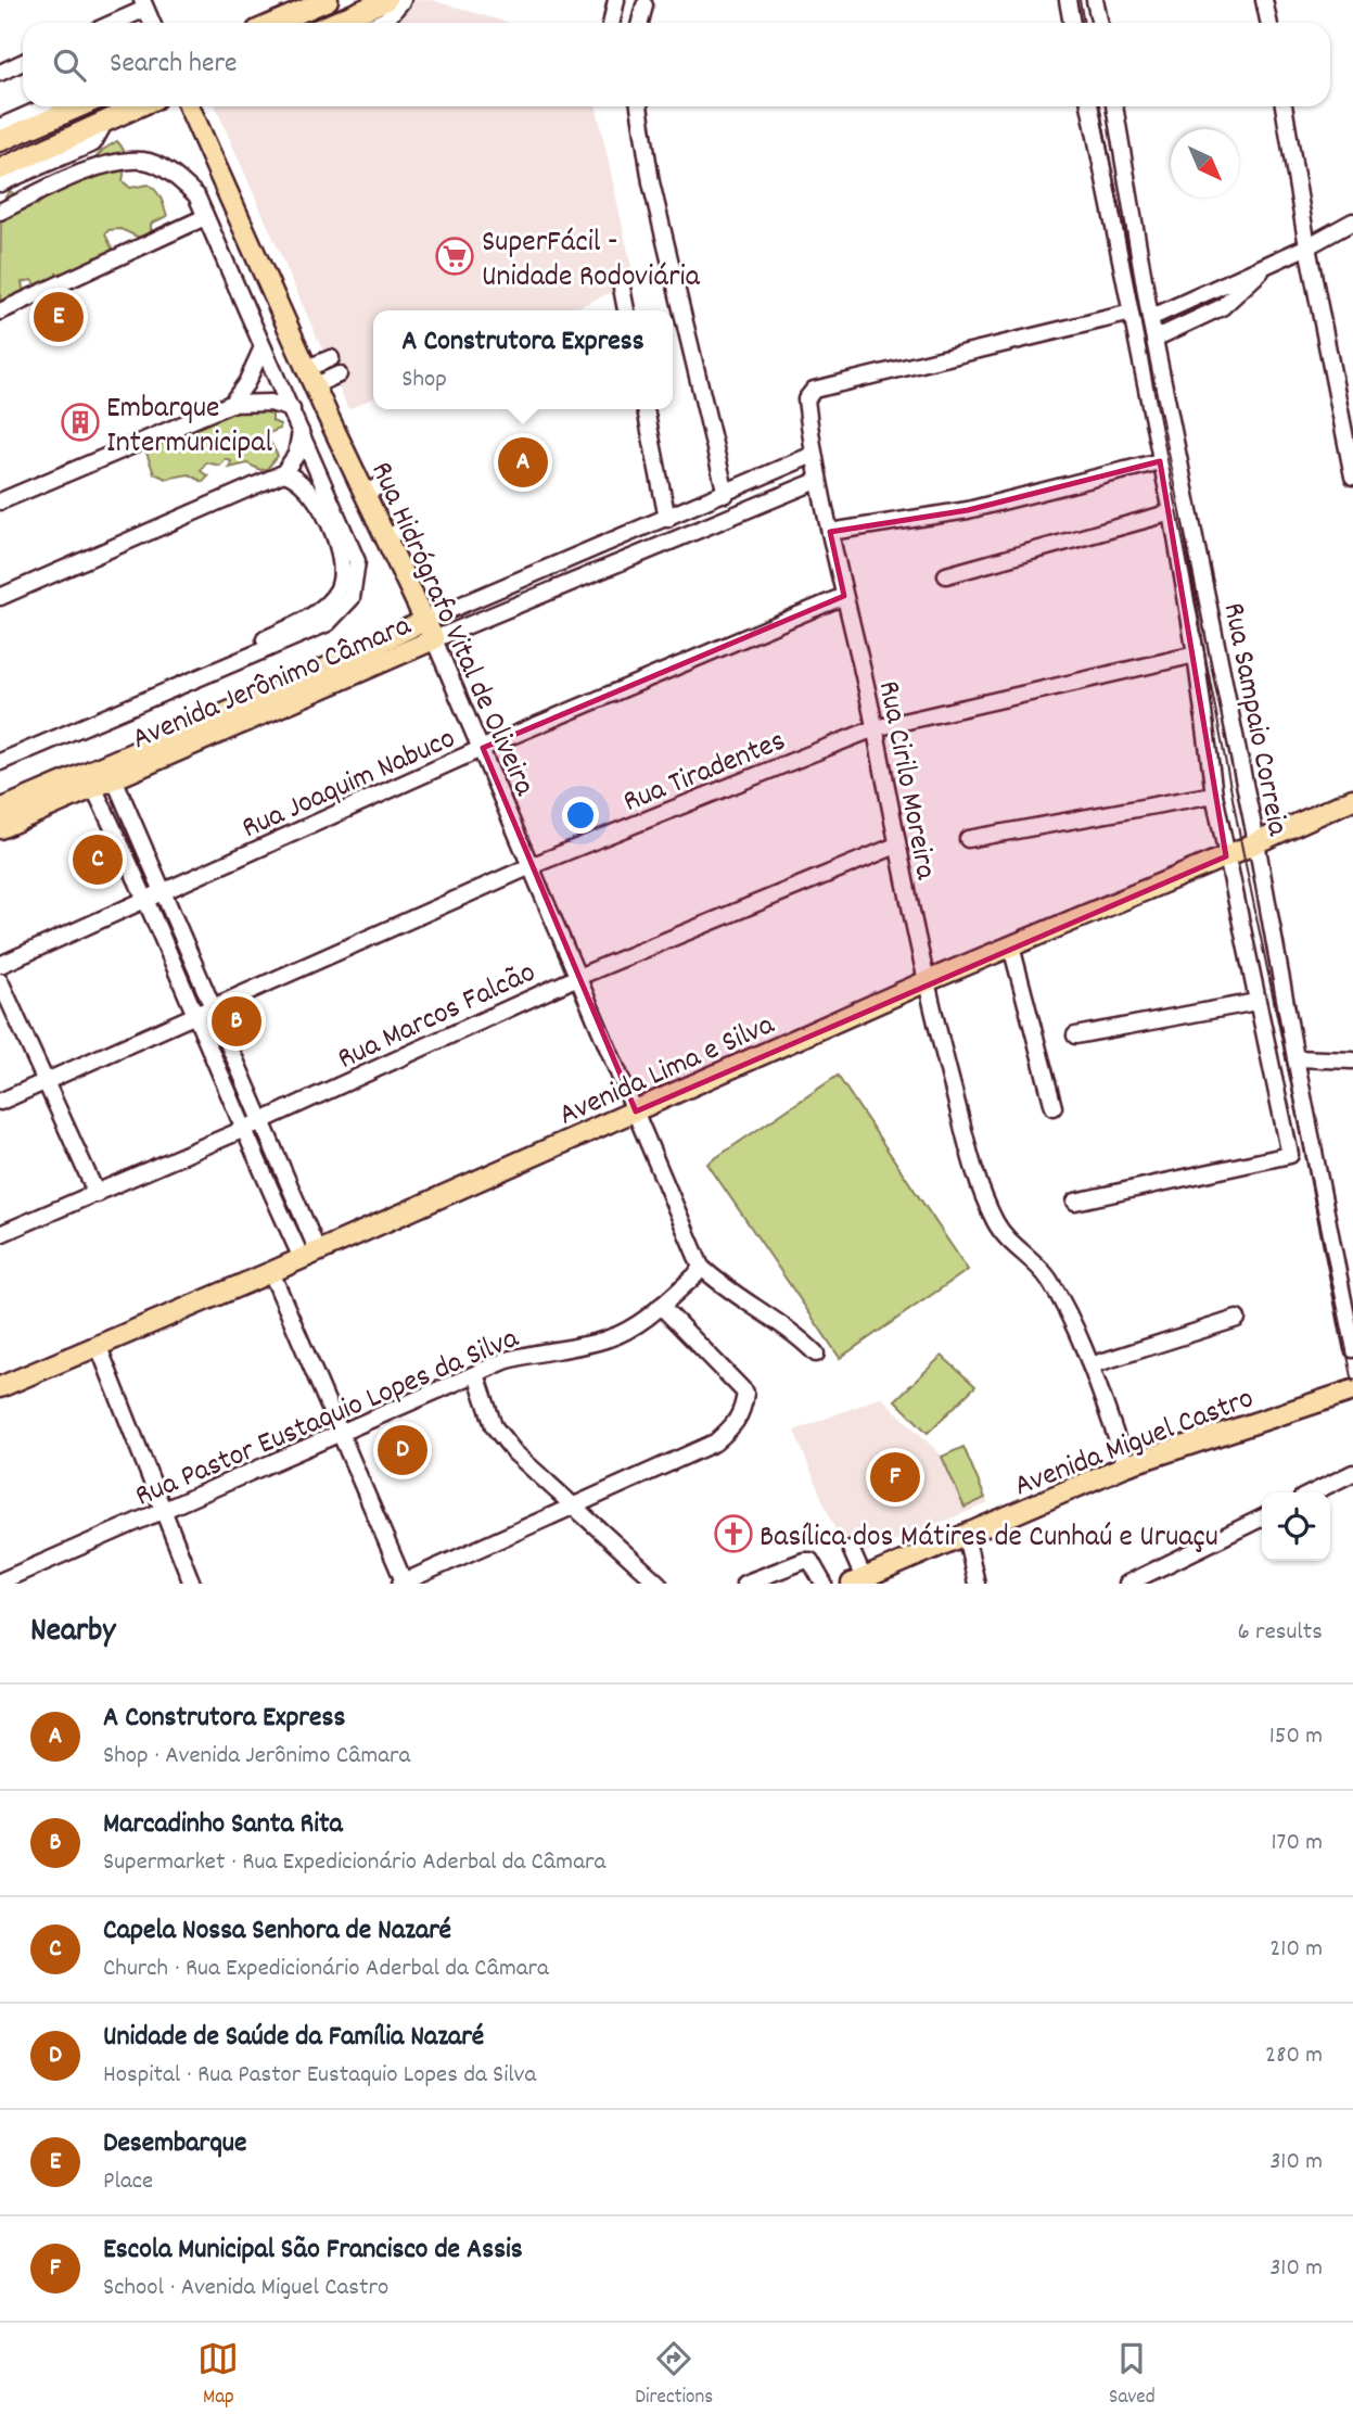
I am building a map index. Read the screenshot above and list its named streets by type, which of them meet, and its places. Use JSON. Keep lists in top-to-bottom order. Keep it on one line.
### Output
{"streets":{"main road":["Rua Hidrógrafo Vital de Oliveira","Avenida Jerônimo Câmara","Avenida Lima e Silva","Avenida Miguel Castro"],"street":["Rua Sampaio Correia","Rua Tiradentes","Rua Cirilo Moreira","Rua Joaquim Nabuco","Rua Marcos Falcão","Rua Pastor Eustaquio Lopes da Silva"]},"crossings":[["Rua Hidrógrafo Vital de Oliveira","Avenida Jerônimo Câmara"],["Rua Hidrógrafo Vital de Oliveira","Rua Tiradentes"],["Rua Hidrógrafo Vital de Oliveira","Rua Joaquim Nabuco"],["Rua Hidrógrafo Vital de Oliveira","Rua Marcos Falcão"],["Rua Hidrógrafo Vital de Oliveira","Avenida Lima e Silva"],["Rua Hidrógrafo Vital de Oliveira","Rua Pastor Eustaquio Lopes da Silva"],["Avenida Jerônimo Câmara","Rua Cirilo Moreira"],["Rua Sampaio Correia","Rua Tiradentes"],["Rua Sampaio Correia","Rua Cirilo Moreira"],["Rua Sampaio Correia","Avenida Lima e Silva"],["Rua Tiradentes","Rua Cirilo Moreira"],["Rua Cirilo Moreira","Rua Joaquim Nabuco"],["Rua Cirilo Moreira","Rua Marcos Falcão"],["Rua Cirilo Moreira","Avenida Lima e Silva"],["Rua Cirilo Moreira","Avenida Miguel Castro"]],"places":{"supermarket":["SuperFácil - Unidade Rodoviária"],"building":["Embarque Intermunicipal"],"church":["Basílica dos Mátires de Cunhaú e Uruaçu"]},"north":"bottom right","page":{"search":"Search here","pins":["E","A","C","B","D","F"],"popup":["A Construtora Express","Shop"],"heading":["Nearby","6 results"],"list":[{"mark":"A","name":"A Construtora Express","note":"Shop · Avenida Jerônimo Câmara","value":"150 m"},{"mark":"B","name":"Marcadinho Santa Rita","note":"Supermarket · Rua Expedicionário Aderbal da Câmara","value":"170 m"},{"mark":"C","name":"Capela Nossa Senhora de Nazaré","note":"Church · Rua Expedicionário Aderbal da Câmara","value":"210 m"},{"mark":"D","name":"Unidade de Saúde da Família Nazaré","note":"Hospital · Rua Pastor Eustaquio Lopes da Silva","value":"280 m"},{"mark":"E","name":"Desembarque","note":"Place","value":"310 m"},{"mark":"F","name":"Escola Municipal São Francisco de Assis","note":"School · Avenida Miguel Castro","value":"310 m"}],"nav":["Map","Directions","Saved"]}}
